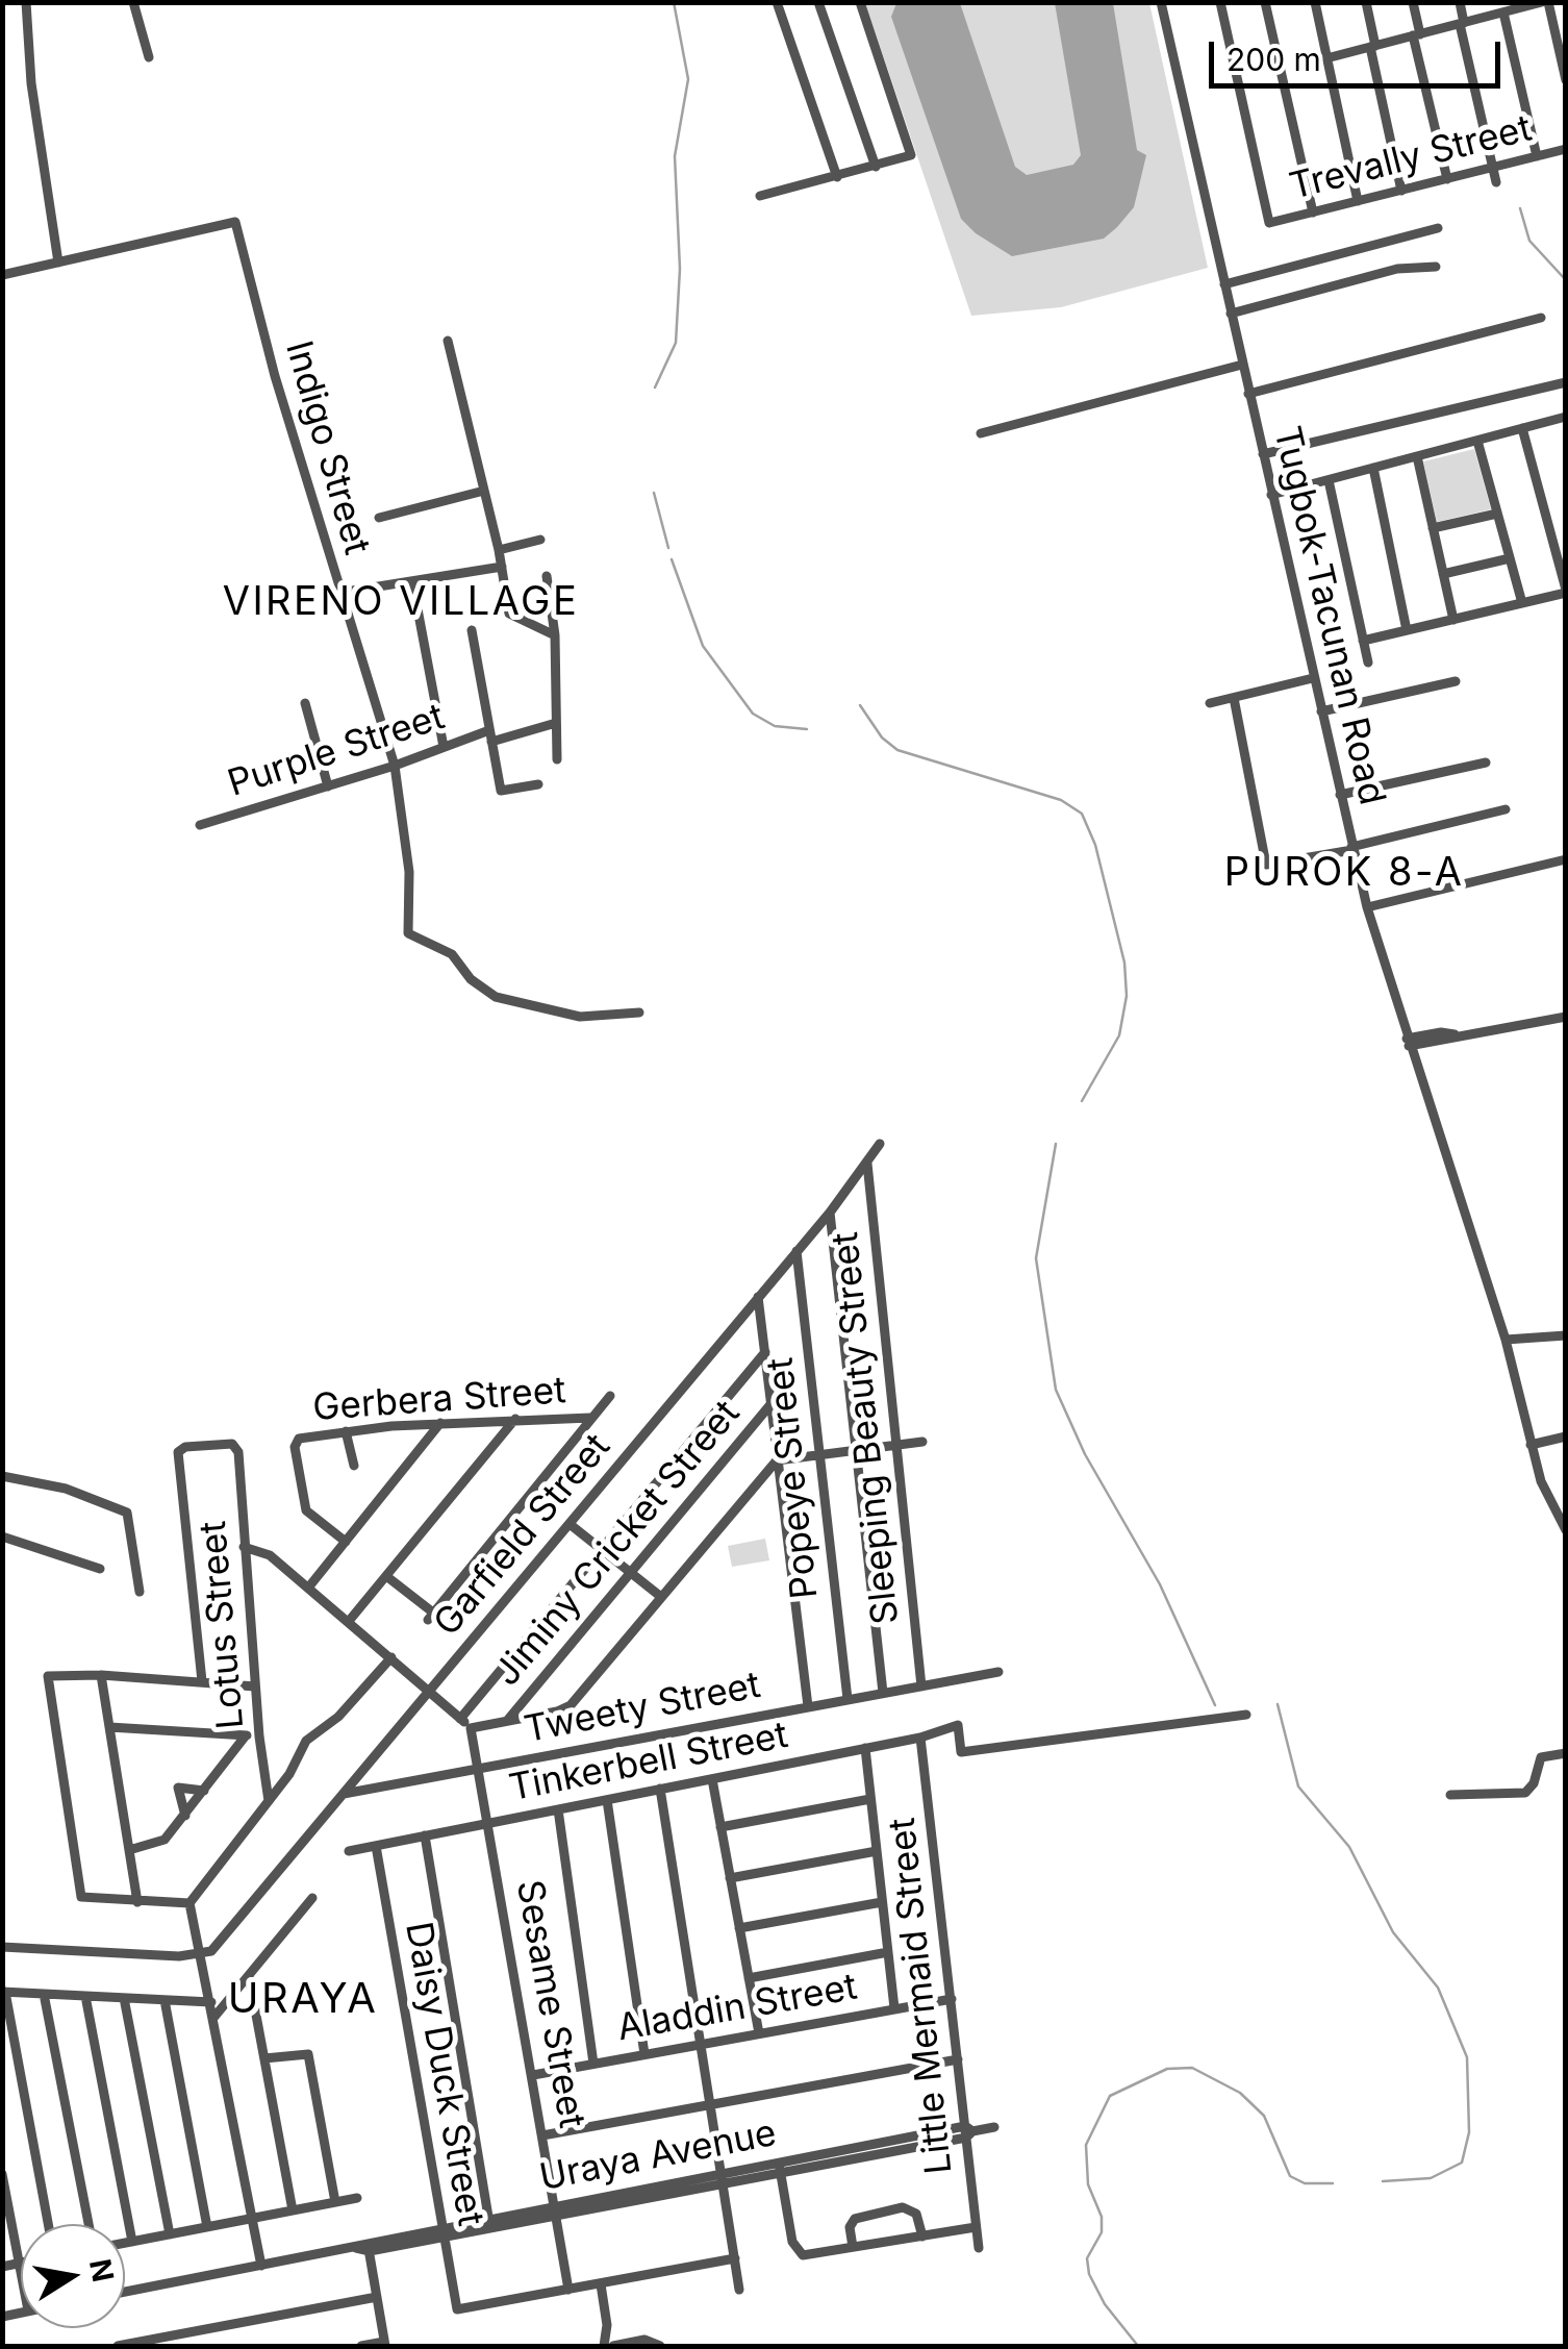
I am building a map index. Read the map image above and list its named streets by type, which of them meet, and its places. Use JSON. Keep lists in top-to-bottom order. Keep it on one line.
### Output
{"streets":{"street":["Trevally Street","Indigo Street","Tugbok-Tacunan Road","Purple Street","Gerbera Street","Sleeping Beauty Street","Popeye Street","Garfield Street","Jiminy Cricket Street","Lotus Street","Tweety Street","Tinkerbell Street","Little Mermaid Street","Sesame Street","Aladdin Street","Daisy Duck Street","Uraya Avenue"]},"crossings":[["Indigo Street","Purple Street"],["Sleeping Beauty Street","Garfield Street"],["Sleeping Beauty Street","Tweety Street"],["Popeye Street","Garfield Street"],["Popeye Street","Jiminy Cricket Street"],["Popeye Street","Tweety Street"],["Garfield Street","Tweety Street"],["Tweety Street","Sesame Street"],["Tinkerbell Street","Little Mermaid Street"],["Tinkerbell Street","Sesame Street"],["Tinkerbell Street","Daisy Duck Street"],["Little Mermaid Street","Aladdin Street"],["Little Mermaid Street","Uraya Avenue"],["Sesame Street","Aladdin Street"],["Sesame Street","Daisy Duck Street"],["Sesame Street","Uraya Avenue"],["Daisy Duck Street","Uraya Avenue"]],"districts":["VIRENO VILLAGE","PUROK 8-A","URAYA"],"scale_bar":"200 m","north":"right"}
